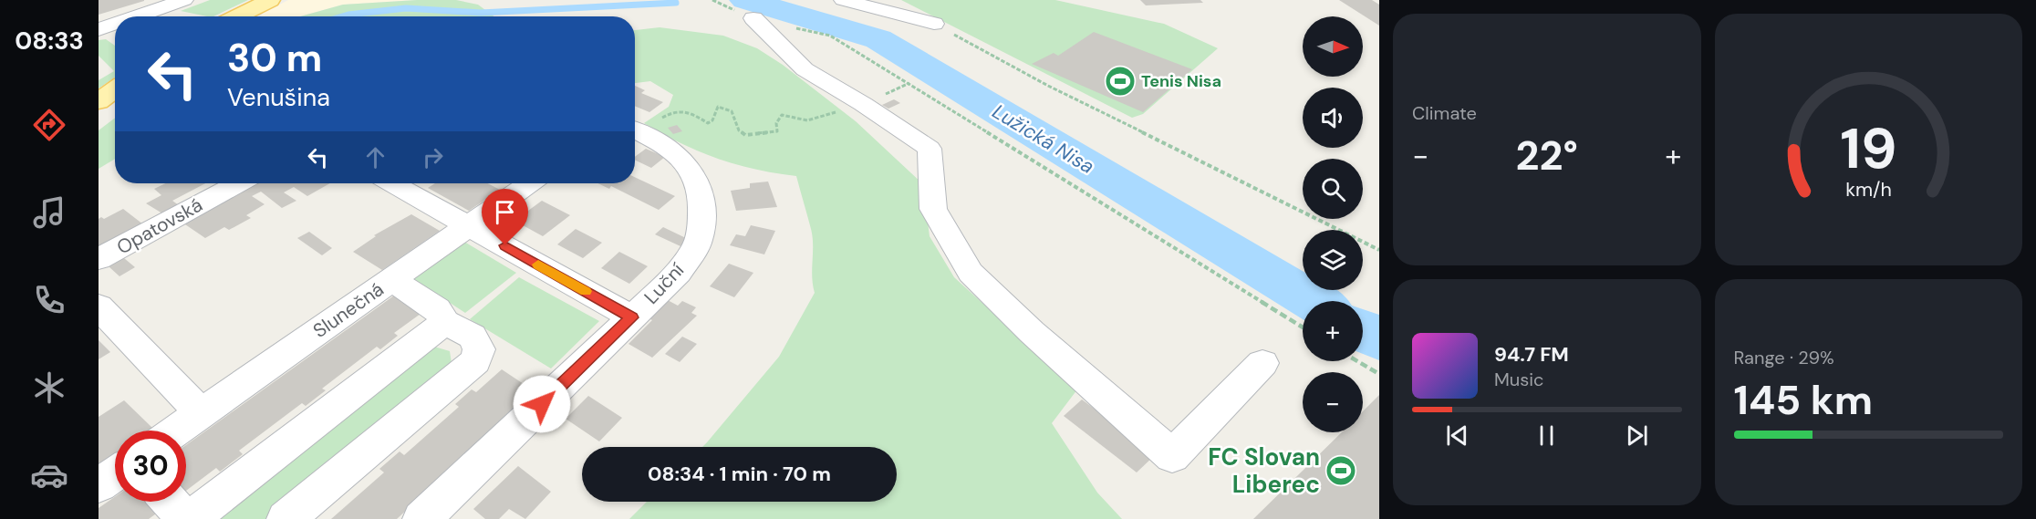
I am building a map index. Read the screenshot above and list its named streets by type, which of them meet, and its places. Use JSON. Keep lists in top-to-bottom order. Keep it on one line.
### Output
{"streets":{"street":["Opatovská","Luční","Slunečná"]},"water":["Lužická Nisa"],"places":{"sports":["Tenis Nisa","FC Slovan Liberec"]},"north":"right","page":{"tabs":"08:33","tile":["Climate",["Range · 29%","145 km"]],"map_buttons":["+","−"],"turn":["30 m","Venušina"],"heat":["−","22°","+"],"song":["94.7 FM","Music"],"limit":"30","trip":"08:34 · 1 min · 70 m","gauge":["19","km/h"]}}
